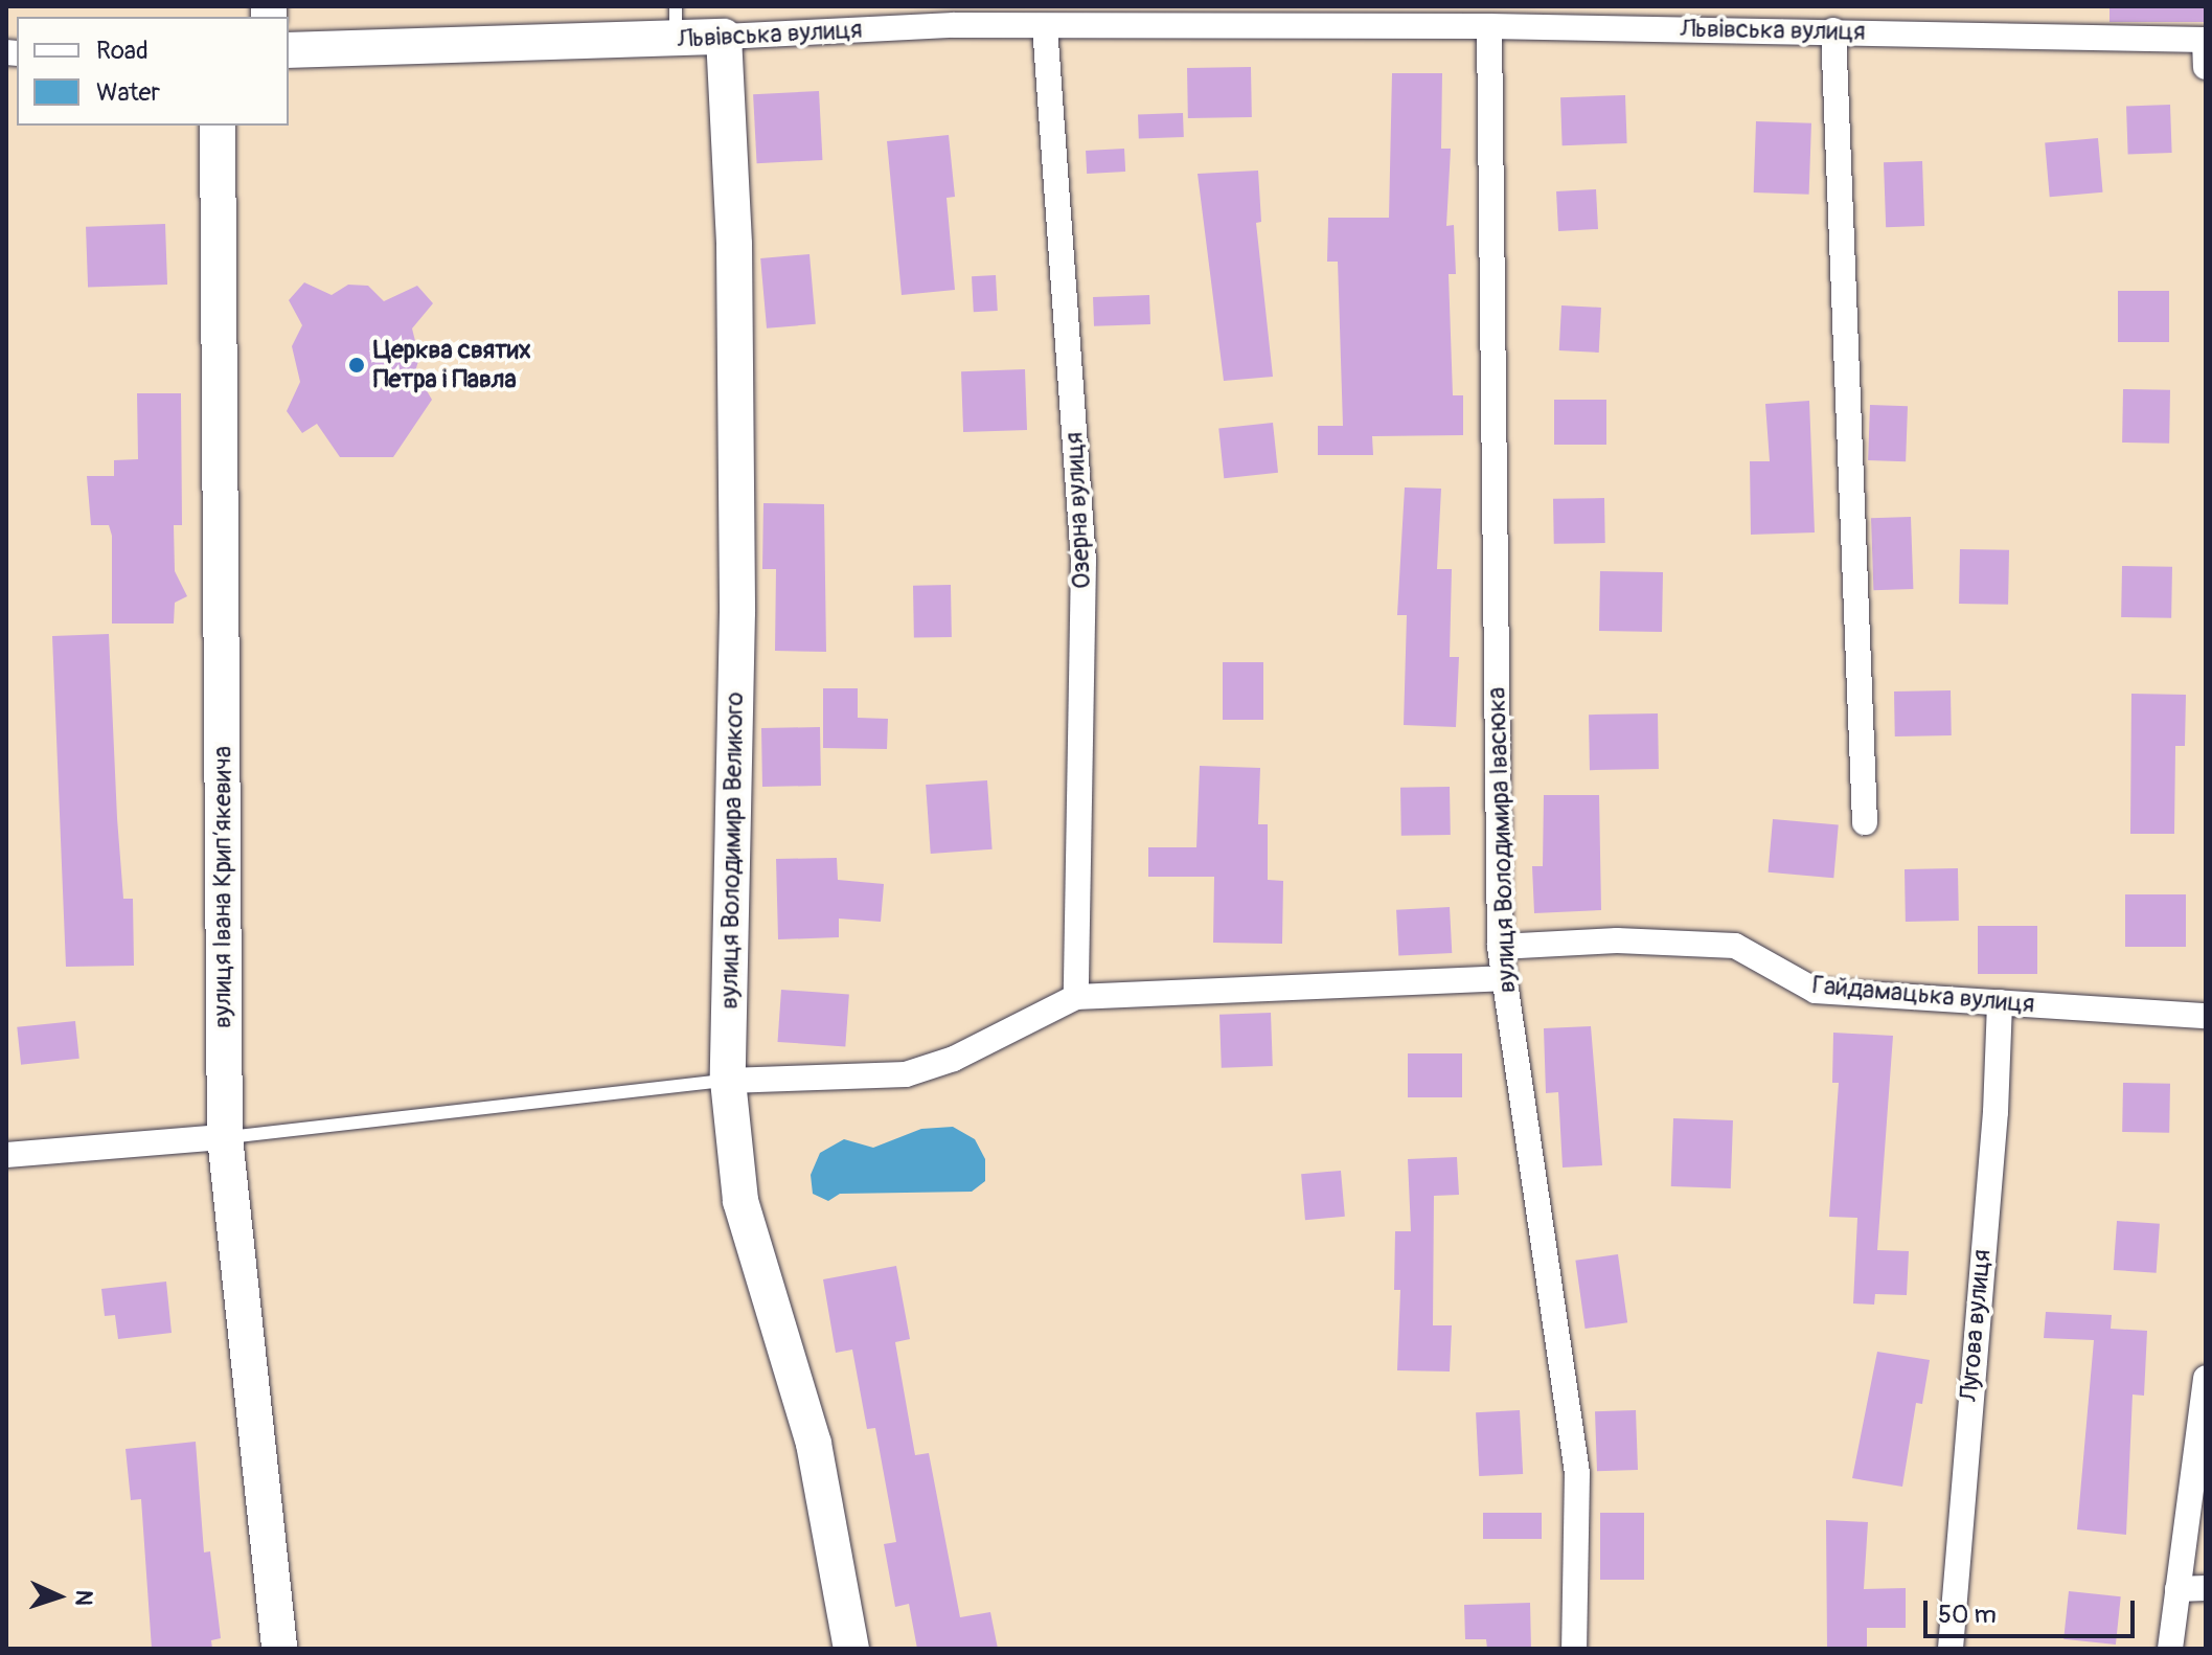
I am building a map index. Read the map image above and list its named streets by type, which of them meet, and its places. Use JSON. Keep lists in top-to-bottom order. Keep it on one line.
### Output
{"streets":{"street":["Львівська вулиця","Озерна вулиця","вулиця Володимира Івасюка","вулиця Володимира Великого","вулиця Івана Крипʼякевича","Гайдамацька вулиця","Лугова вулиця"]},"crossings":[["Львівська вулиця","Озерна вулиця"],["Львівська вулиця","вулиця Володимира Івасюка"],["Львівська вулиця","вулиця Володимира Великого"],["вулиця Володимира Івасюка","Гайдамацька вулиця"],["Гайдамацька вулиця","Лугова вулиця"]],"places":["Церква святих Петра і Павла"],"legend":["Road","Water"],"scale_bar":"50 m","north":"right"}
